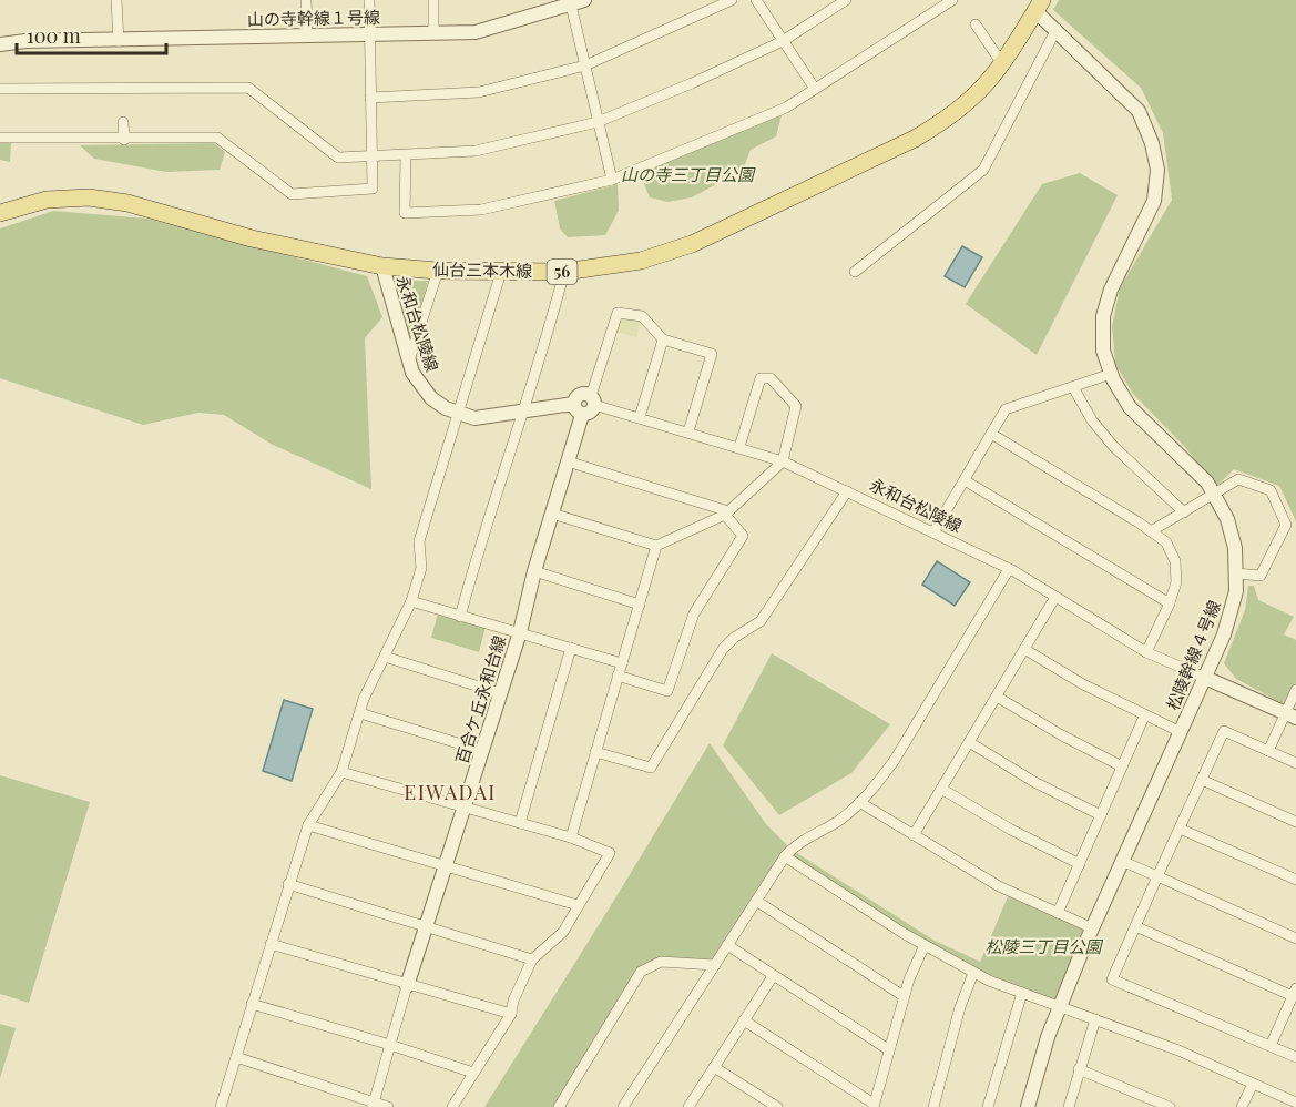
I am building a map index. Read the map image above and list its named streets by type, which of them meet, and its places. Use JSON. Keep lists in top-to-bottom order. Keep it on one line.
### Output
{"streets":{"main road":["仙台三本木線","56"],"street":["山の寺幹線１号線","永和台松陵線","松陵幹線４号線","百合ケ丘永和台線"]},"crossings":[["仙台三本木線","永和台松陵線"],["仙台三本木線","松陵幹線４号線"],["永和台松陵線","松陵幹線４号線"],["永和台松陵線","百合ケ丘永和台線"]],"districts":["EIWADAI"],"parks":["山の寺三丁目公園","松陵三丁目公園"],"scale_bar":"100 m"}
